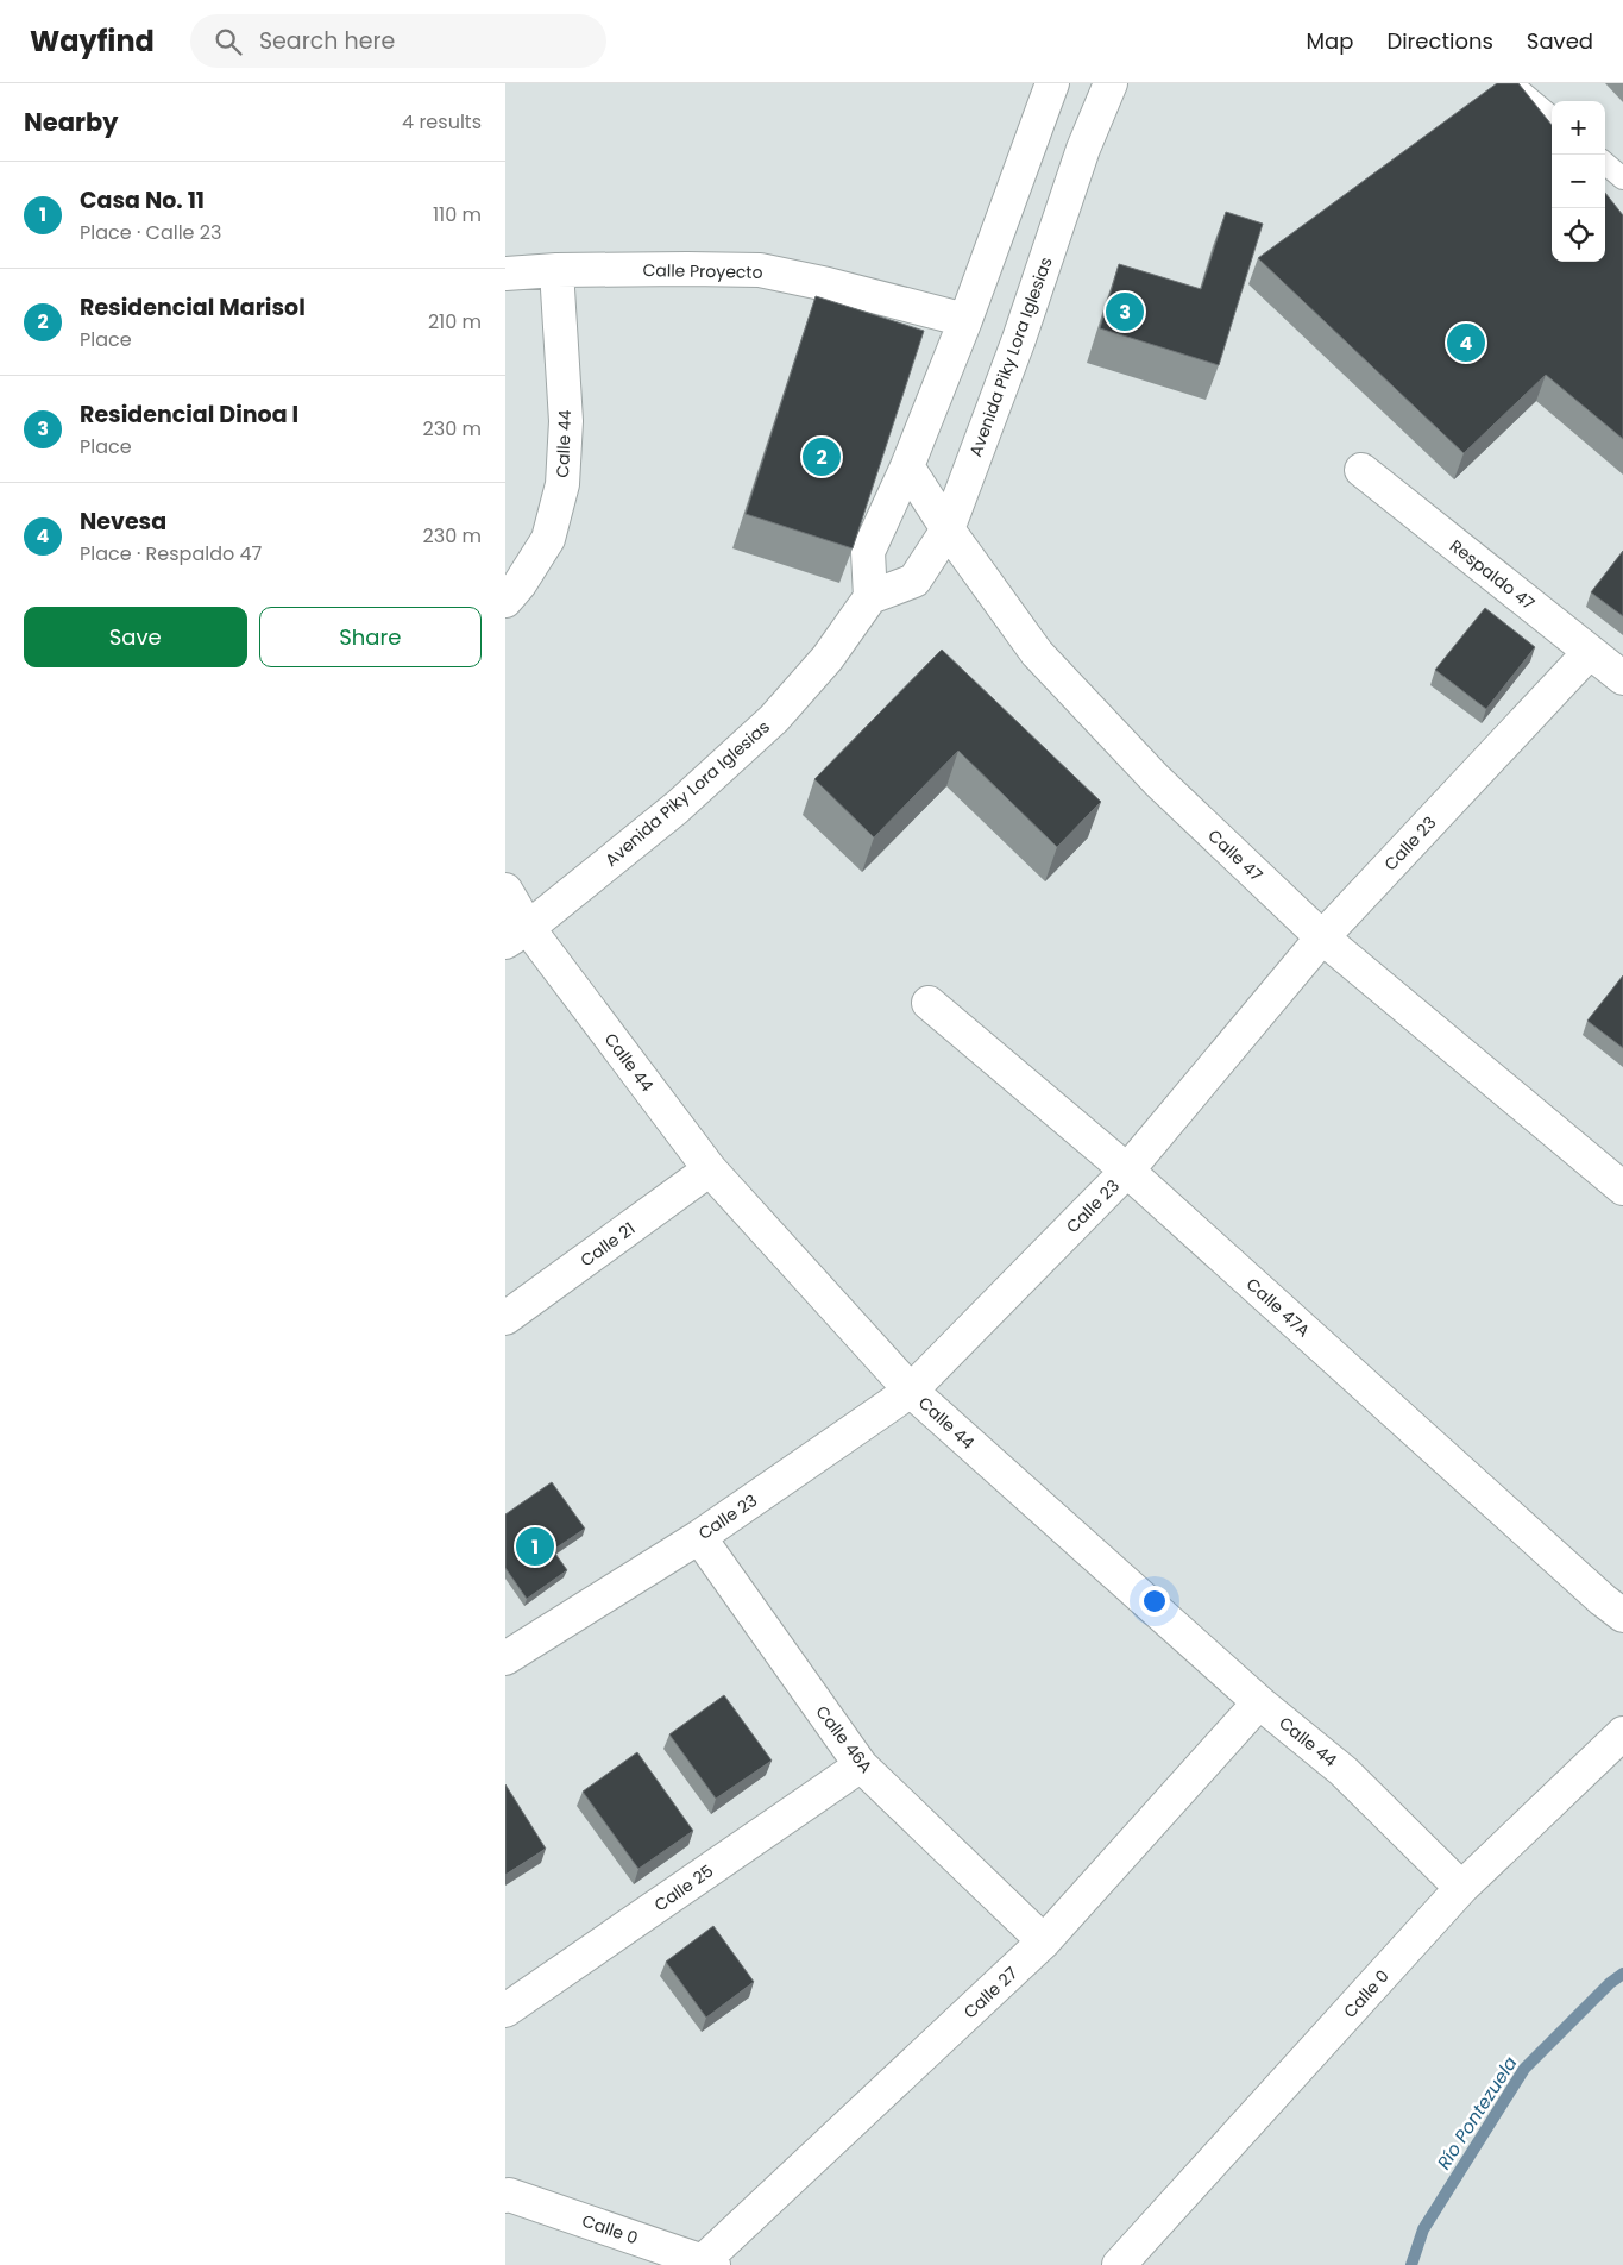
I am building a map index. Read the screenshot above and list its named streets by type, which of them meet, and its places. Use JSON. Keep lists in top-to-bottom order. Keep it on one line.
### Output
{"streets":{"street":["Calle Proyecto","Avenida Piky Lora Iglesias","Calle 44","Respaldo 47","Calle 23","Calle 47","Calle 21","Calle 47A","Calle 46A","Calle 25","Calle 27","Calle 0"]},"crossings":[["Calle Proyecto","Calle 44"],["Avenida Piky Lora Iglesias","Calle 44"],["Avenida Piky Lora Iglesias","Calle 47"],["Calle 44","Calle 23"],["Calle 44","Calle 21"],["Calle 44","Calle 27"],["Calle 44","Calle 0"],["Respaldo 47","Calle 23"],["Calle 23","Calle 47"],["Calle 23","Calle 47A"],["Calle 23","Calle 46A"],["Calle 46A","Calle 25"],["Calle 46A","Calle 27"],["Calle 27","Calle 0"]],"water":["Río Pontezuela"],"page":{"header":"Wayfind","search":"Search here","nav":["Map","Directions","Saved"],"heading":["Nearby","4 results"],"map_buttons":["+","−"],"list":[{"mark":"1","name":"Casa No. 11","note":"Place · Calle 23","value":"110 m"},{"mark":"2","name":"Residencial Marisol","note":"Place","value":"210 m"},{"mark":"3","name":"Residencial Dinoa I","note":"Place","value":"230 m"},{"mark":"4","name":"Nevesa","note":"Place · Respaldo 47","value":"230 m"}],"pins":["3","4","2","1"],"buttons":["Save","Share"]}}
